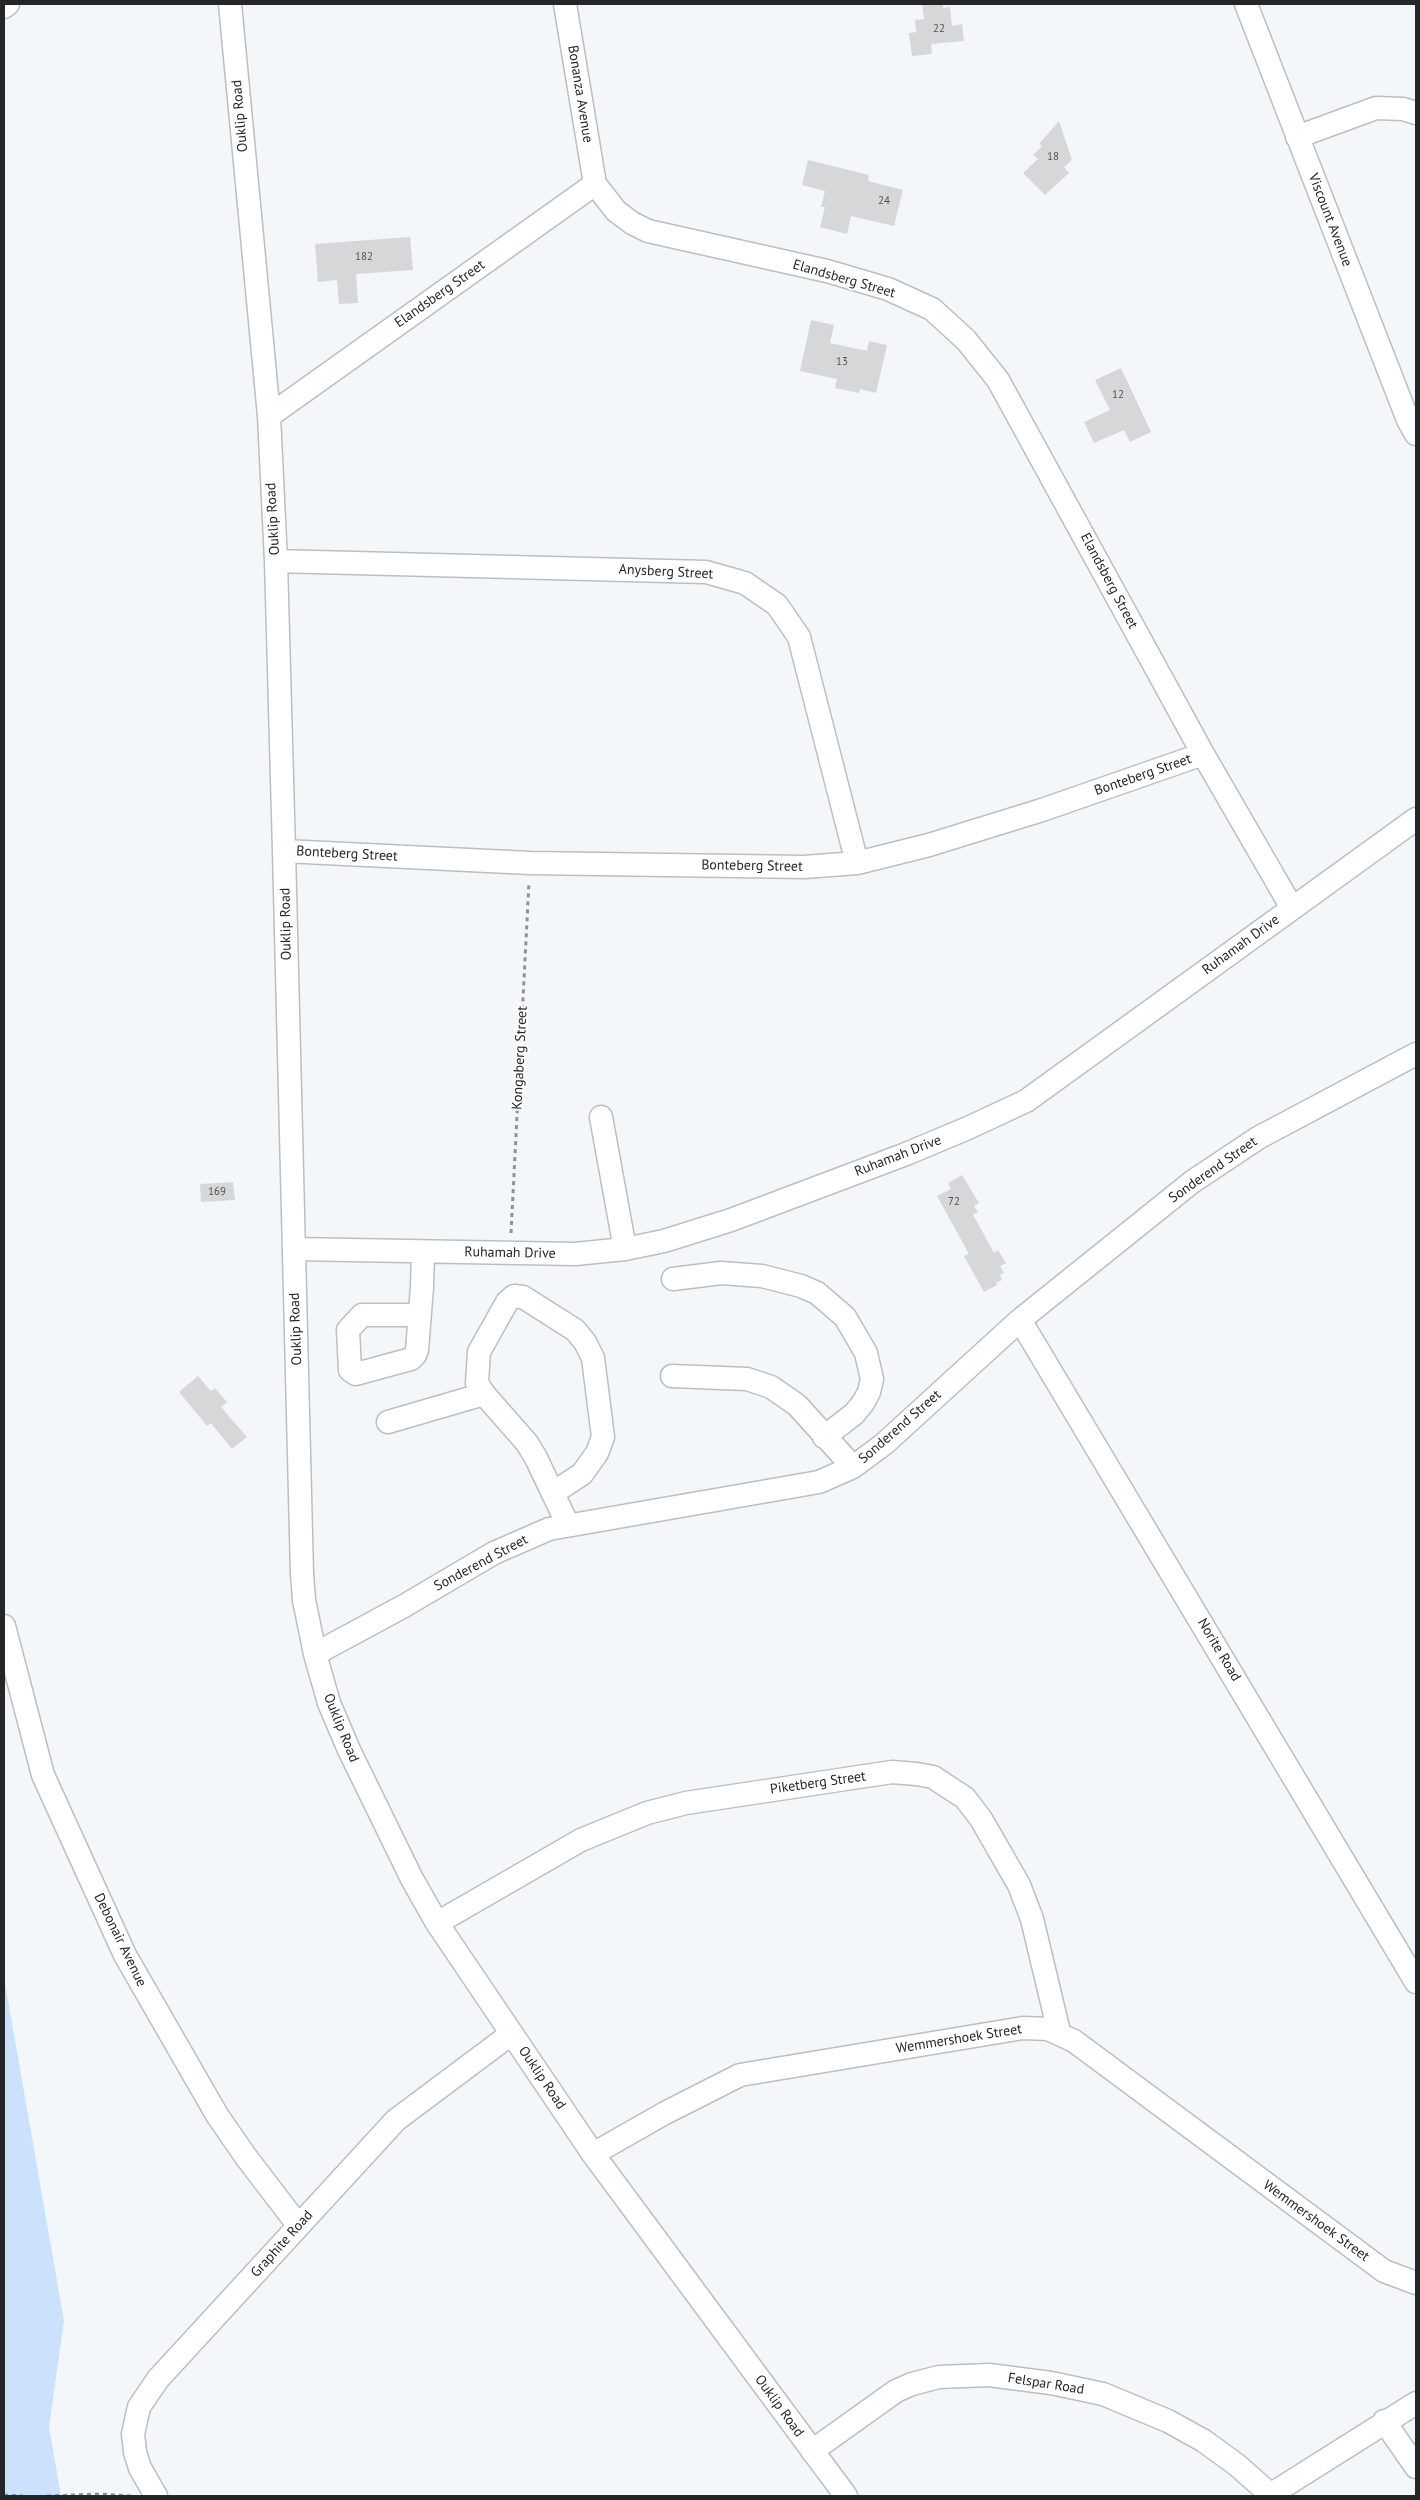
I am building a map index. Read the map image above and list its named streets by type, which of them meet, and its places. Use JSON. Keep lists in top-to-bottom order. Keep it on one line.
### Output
{"streets":{"street":["Bonanza Avenue","Ouklip Road","Viscount Avenue","Elandsberg Street","Anysberg Street","Bonteberg Street","Ruhamah Drive","Sonderend Street","Norite Road","Piketberg Street","Debonair Avenue","Wemmershoek Street","Graphite Road","Felspar Road"],"path":["Kongaberg Street"]},"crossings":[["Bonanza Avenue","Elandsberg Street"],["Ouklip Road","Elandsberg Street"],["Ouklip Road","Anysberg Street"],["Ouklip Road","Bonteberg Street"],["Ouklip Road","Ruhamah Drive"],["Ouklip Road","Sonderend Street"],["Ouklip Road","Piketberg Street"],["Ouklip Road","Wemmershoek Street"],["Ouklip Road","Graphite Road"],["Ouklip Road","Felspar Road"],["Elandsberg Street","Bonteberg Street"],["Elandsberg Street","Ruhamah Drive"],["Anysberg Street","Bonteberg Street"],["Bonteberg Street","Kongaberg Street"],["Ruhamah Drive","Kongaberg Street"],["Sonderend Street","Norite Road"],["Piketberg Street","Wemmershoek Street"],["Debonair Avenue","Graphite Road"]],"house_numbers":["22","18","24","182","13","12","169","72"]}
